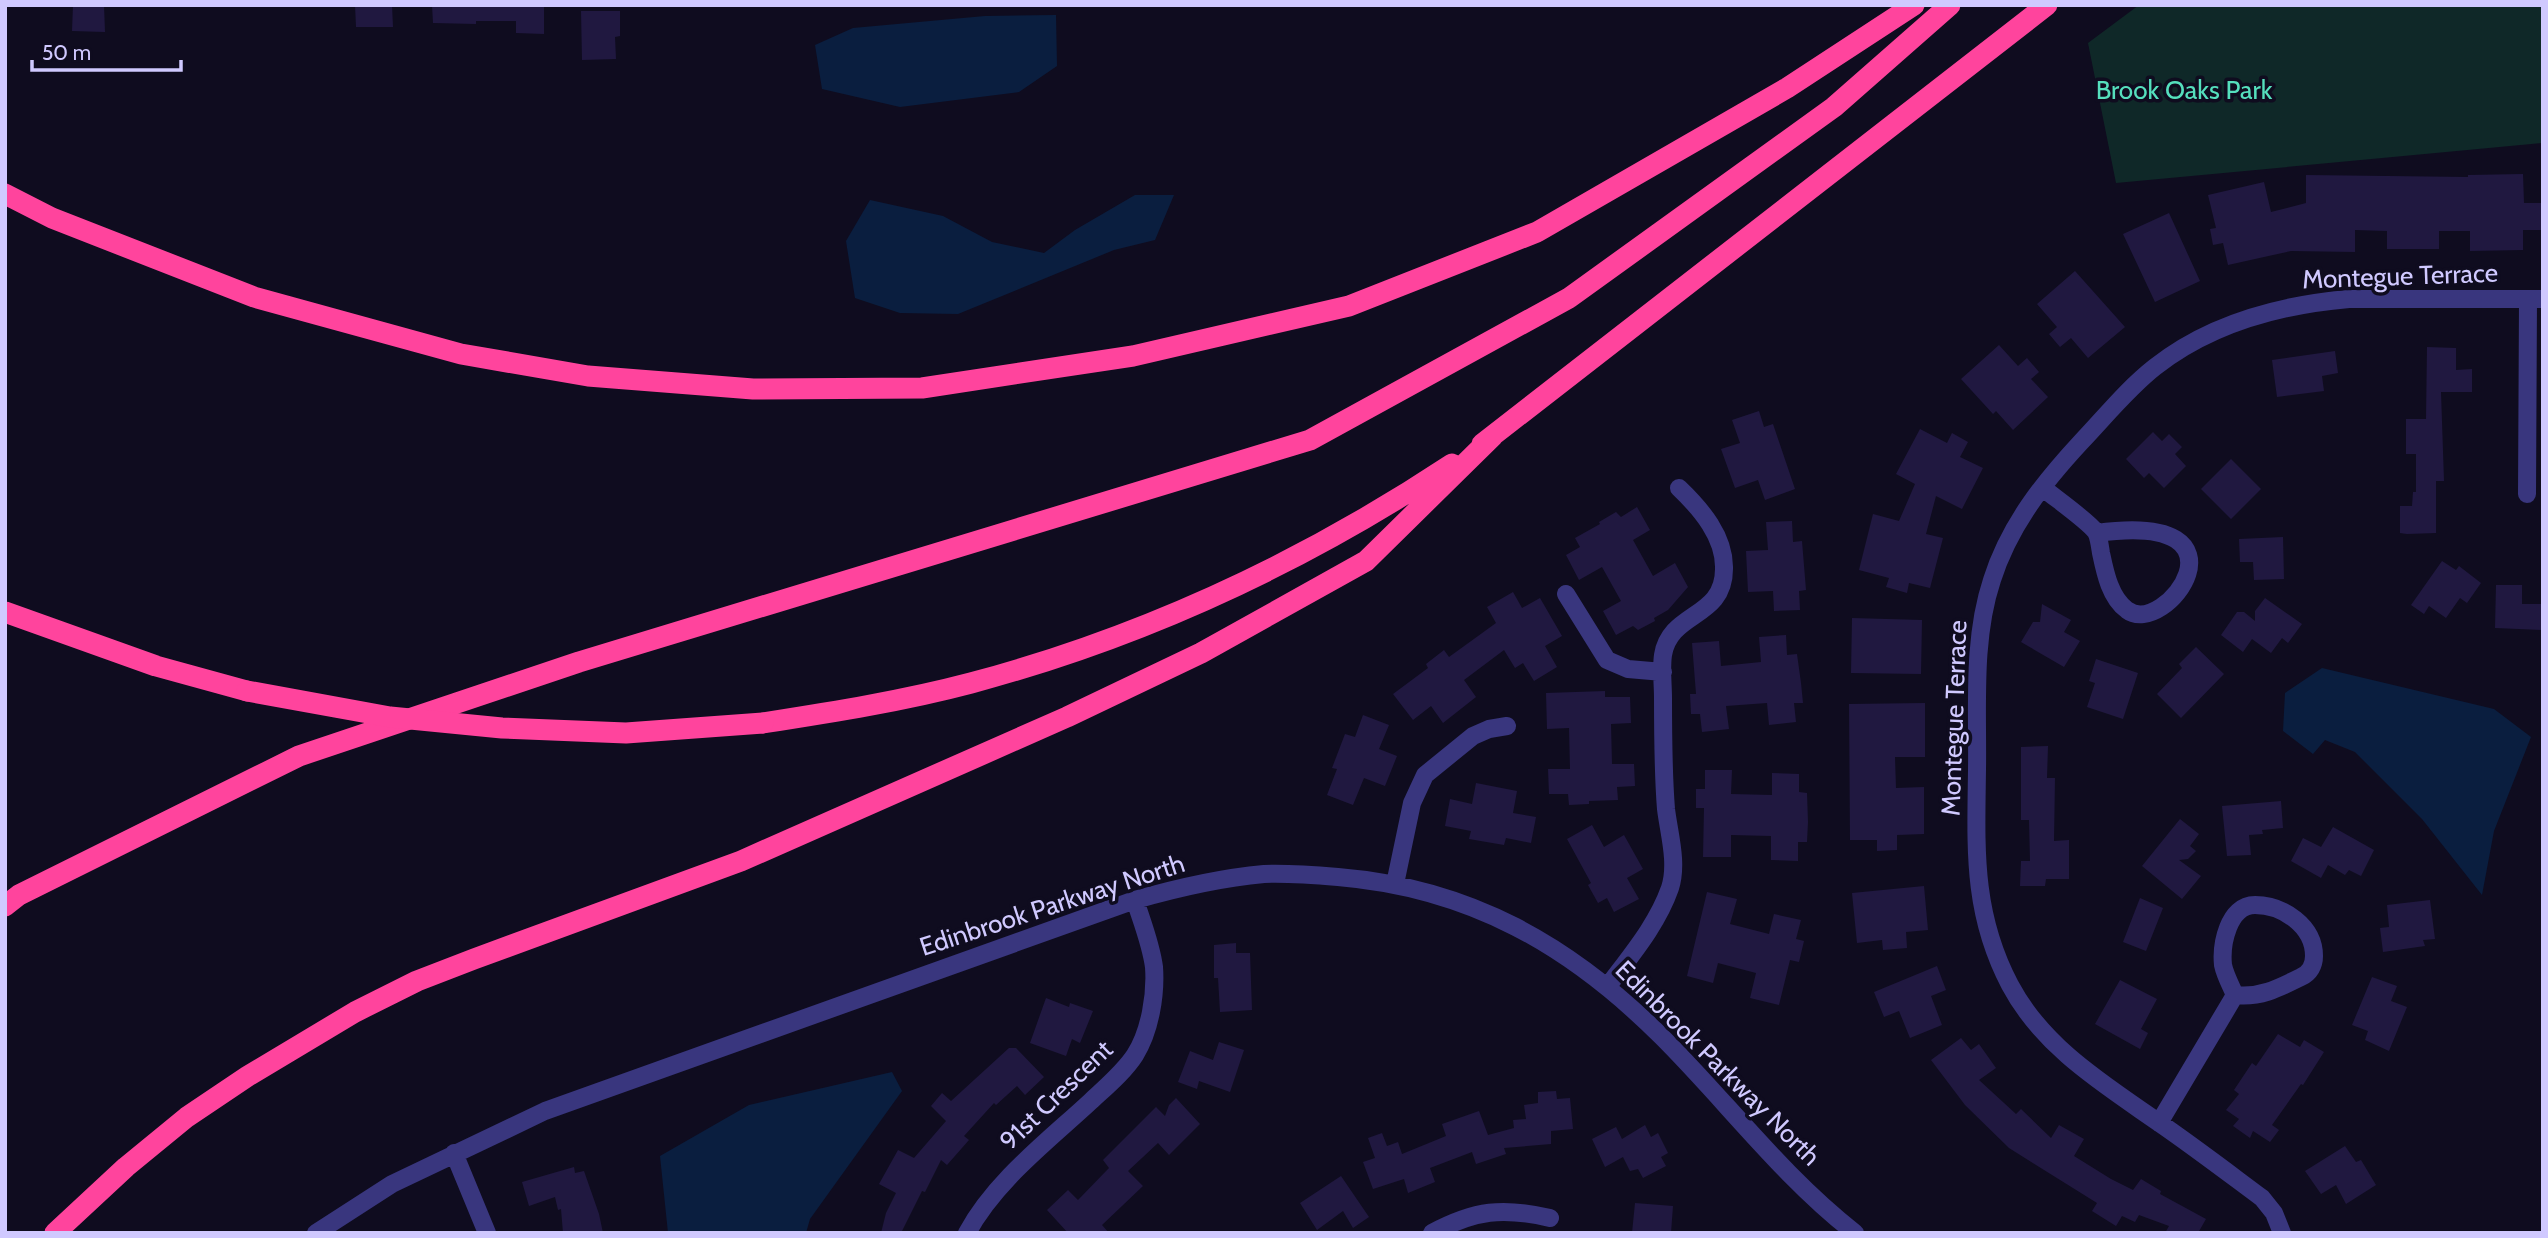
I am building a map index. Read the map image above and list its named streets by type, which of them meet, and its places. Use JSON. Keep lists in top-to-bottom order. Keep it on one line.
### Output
{"streets":{"street":["Montegue Terrace","Edinbrook Parkway North","91st Crescent"]},"crossings":[["Edinbrook Parkway North","91st Crescent"]],"parks":["Brook Oaks Park"],"scale_bar":"50 m"}
